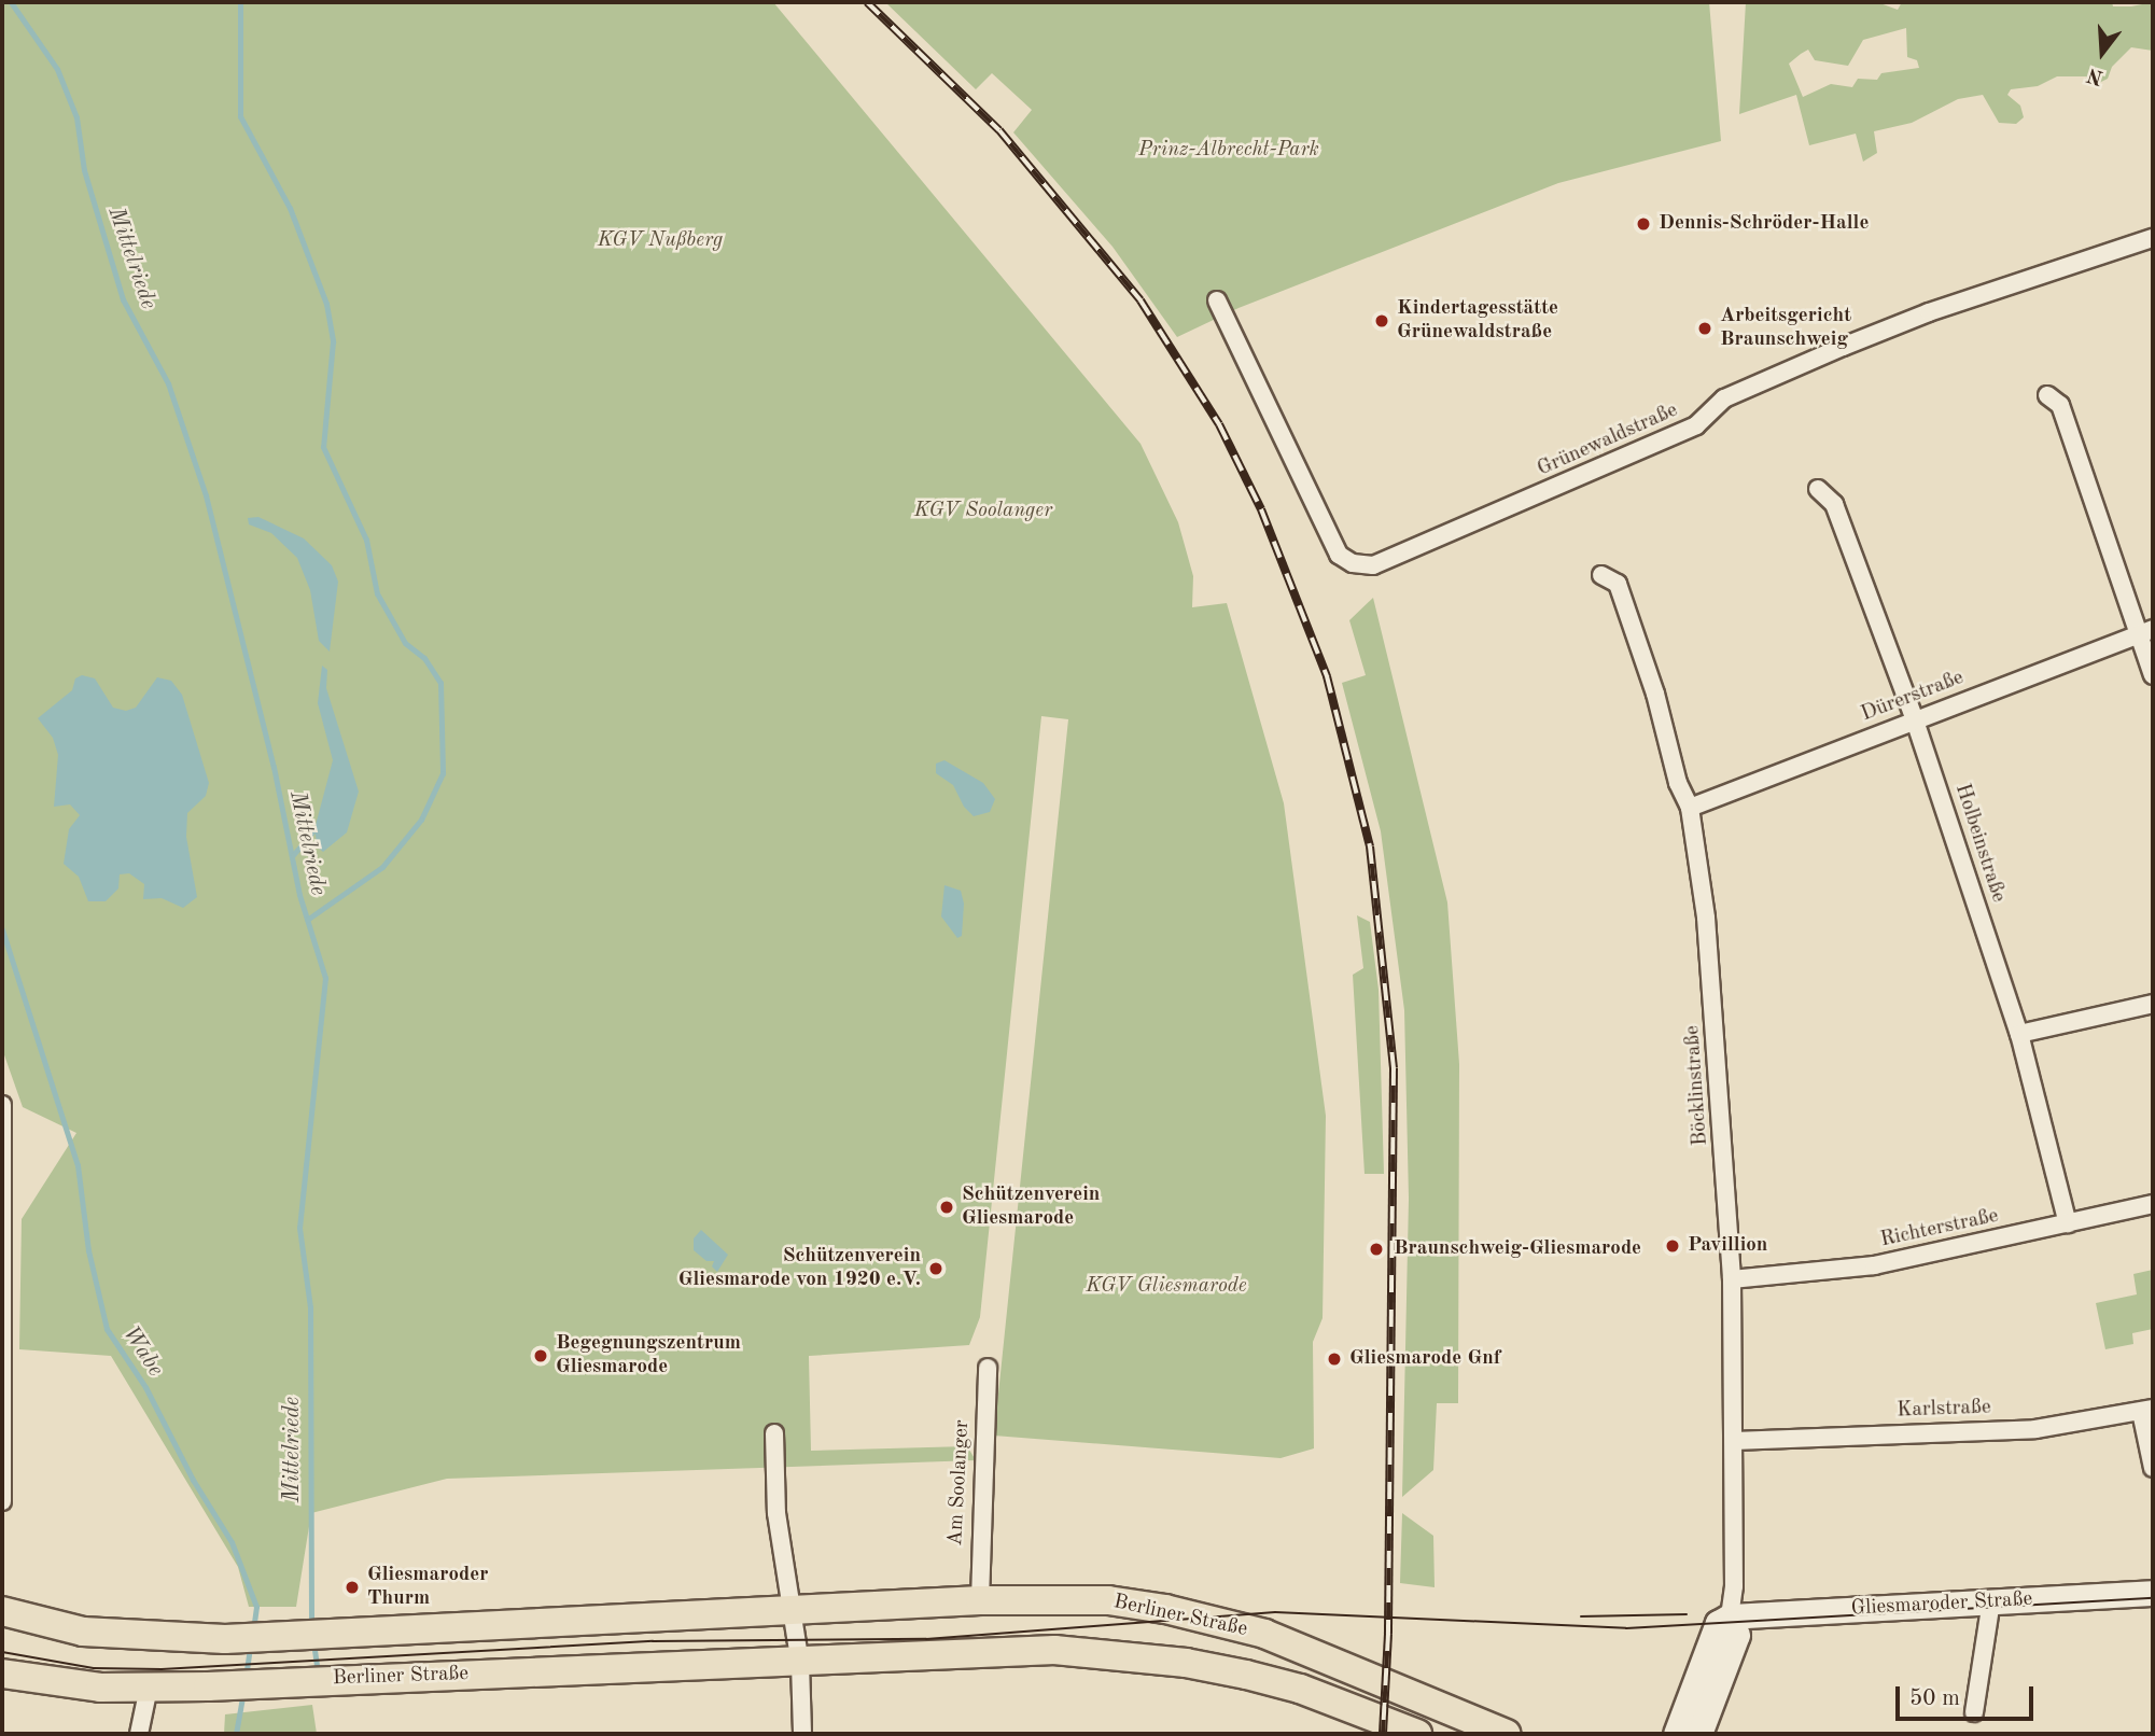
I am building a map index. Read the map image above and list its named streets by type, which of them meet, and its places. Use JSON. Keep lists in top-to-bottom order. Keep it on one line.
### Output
{"streets":{"main road":["Berliner Straße"],"street":["Grünewaldstraße","Dürerstraße","Holbeinstraße","Böcklinstraße","Richterstraße","Karlstraße","Am Soolanger","Gliesmaroder Straße"]},"crossings":[["Dürerstraße","Holbeinstraße"],["Dürerstraße","Böcklinstraße"],["Holbeinstraße","Richterstraße"],["Böcklinstraße","Richterstraße"],["Böcklinstraße","Karlstraße"],["Böcklinstraße","Gliesmaroder Straße"],["Am Soolanger","Berliner Straße"]],"water":["Mittelriede","Wabe"],"parks":["Prinz-Albrecht-Park","KGV Nußberg","KGV Soolanger","KGV Gliesmarode"],"places":["Dennis-Schröder-Halle","Kindertagesstätte Grünewaldstraße","Arbeitsgericht Braunschweig","Schützenverein Gliesmarode","Pavillion","Braunschweig-Gliesmarode","Schützenverein Gliesmarode von 1920 e.V.","Begegnungszentrum Gliesmarode","Gliesmarode Gnf","Gliesmaroder Thurm"],"scale_bar":"50 m","north":"bottom"}
